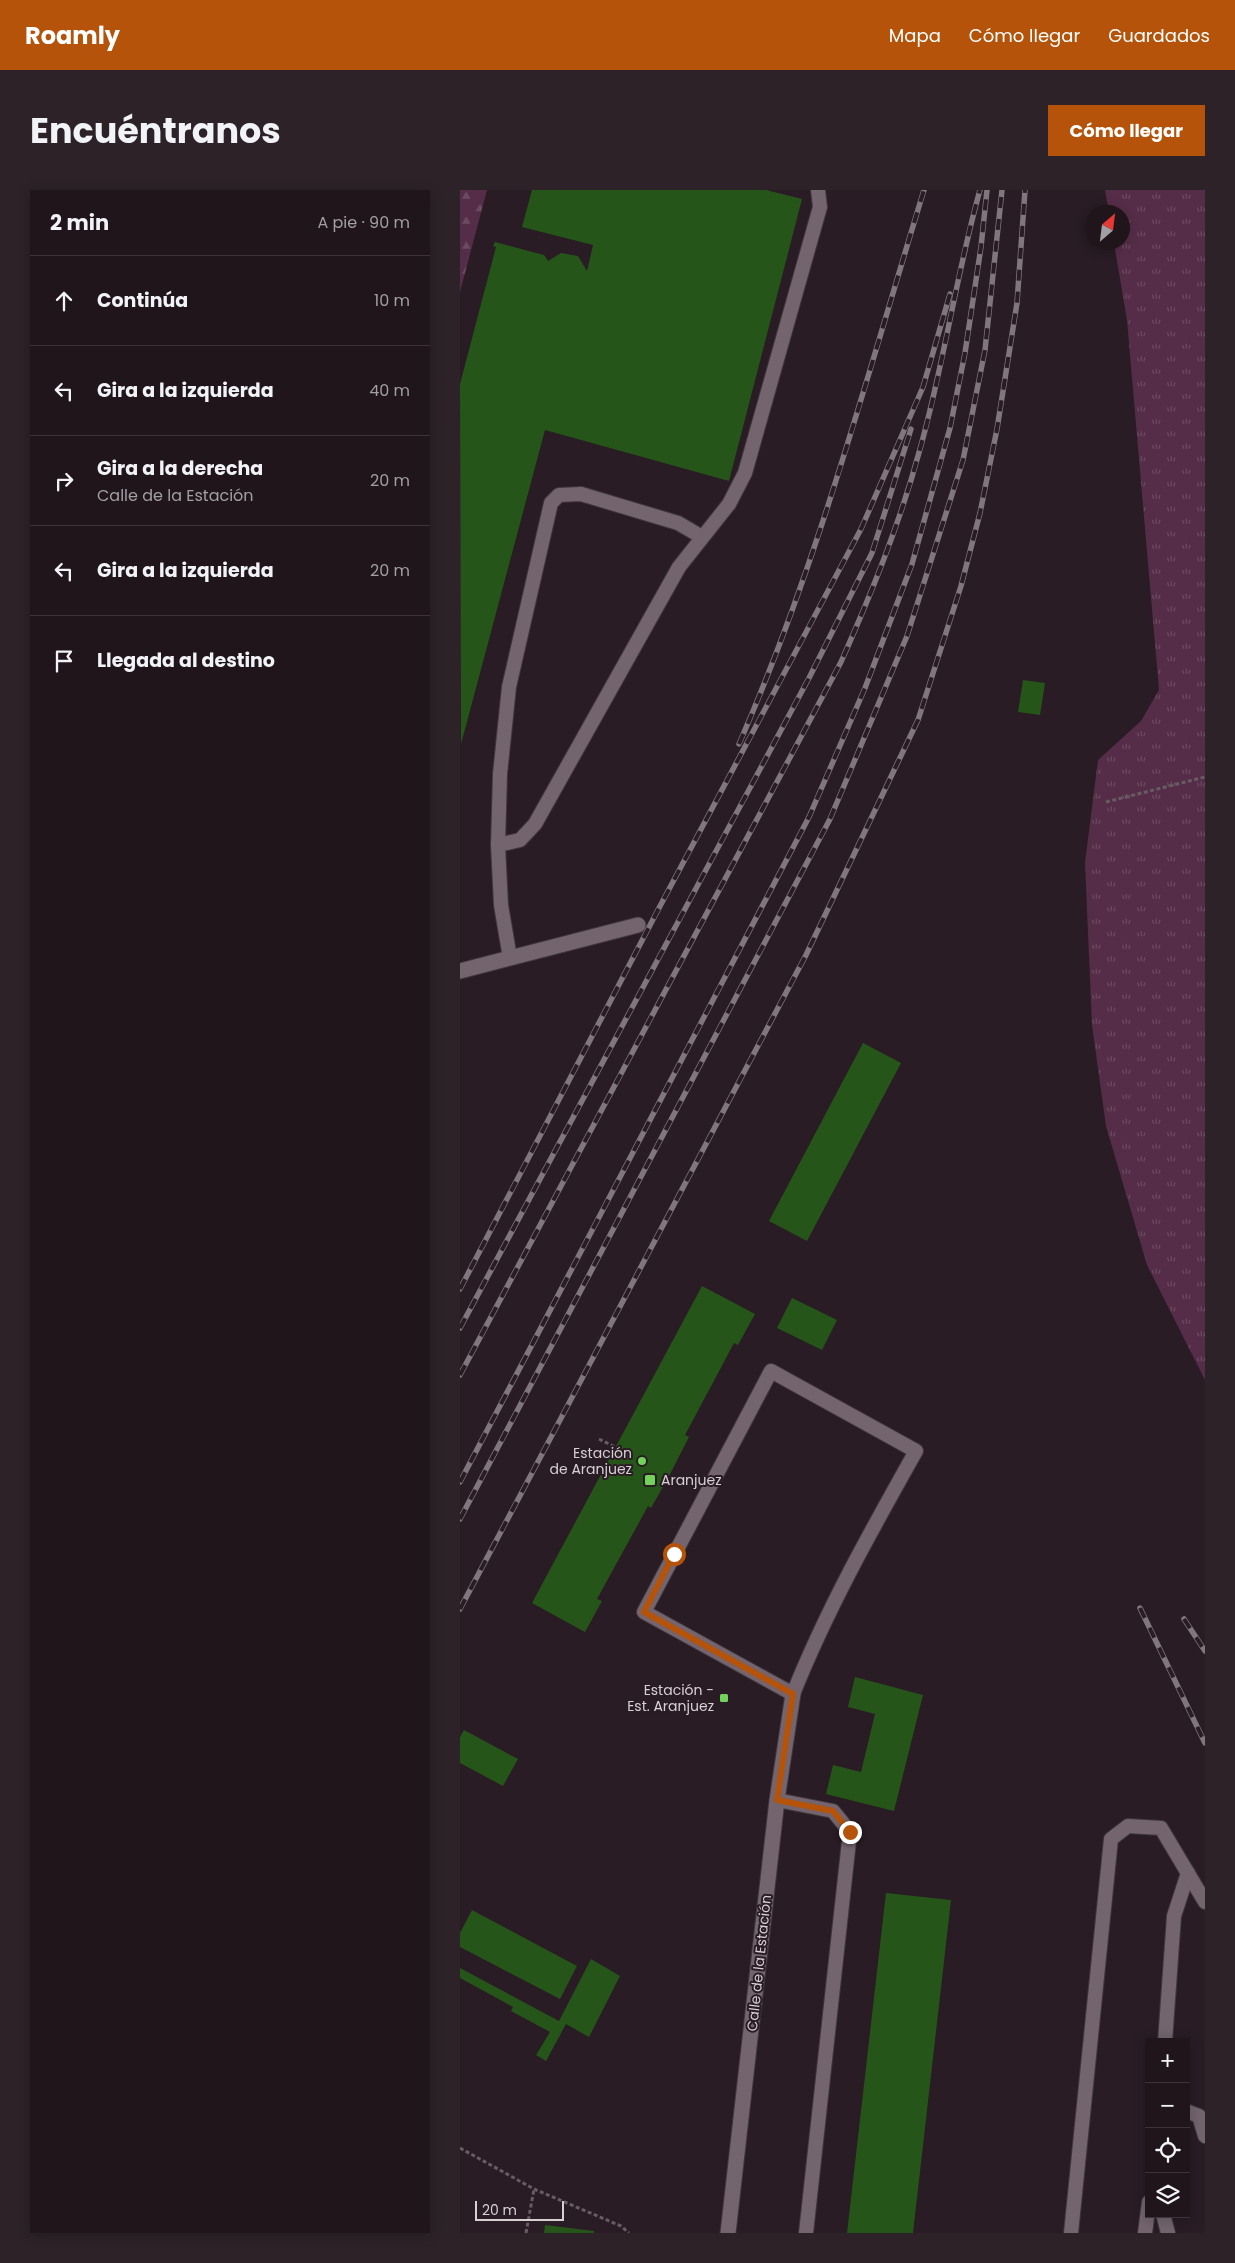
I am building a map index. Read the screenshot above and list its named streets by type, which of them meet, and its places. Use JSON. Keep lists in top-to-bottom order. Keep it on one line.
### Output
{"streets":{"street":["Calle de la Estación"]},"places":{"other":["Estación de Aranjuez"],"transit":["Aranjuez","Estación - Est. Aranjuez"]},"scale_bar":"20 m","north":"top right","page":{"header":"Roamly","nav":["Mapa","Cómo llegar","Guardados"],"title":"Encuéntranos","buttons":"Cómo llegar","heading":["2 min","A pie · 90 m"],"list":[["Continúa","10 m"],["Gira a la izquierda","40 m"],["Gira a la derecha","Calle de la Estación","20 m"],["Gira a la izquierda","20 m"],"Llegada al destino"],"map_buttons":["+","−"],"scale":"20 m"}}
